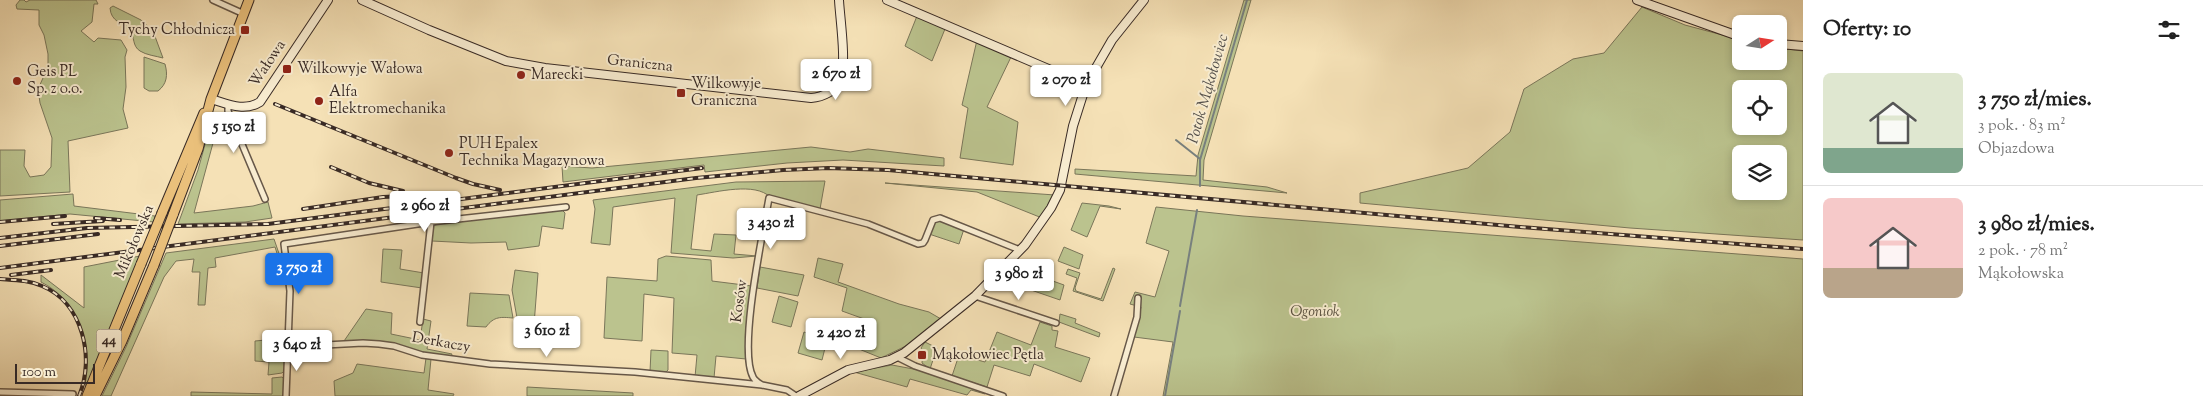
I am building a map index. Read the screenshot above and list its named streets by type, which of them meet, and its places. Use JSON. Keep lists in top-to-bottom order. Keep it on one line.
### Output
{"streets":{"main road":["Mikołowska","44"],"street":["Wałowa","Graniczna","Kosów","Derkaczy"]},"crossings":[["Wałowa","Mikołowska"],["Kosów","Derkaczy"]],"water":["Potok Mąkołowiec"],"parks":["Ogoniok"],"places":{"transit":["Tychy Chłodnicza","Wilkowyje Wałowa","Wilkowyje Graniczna","Mąkołowiec Pętla"],"other":["Marecki","Geis PL Sp. z o.o.","Alfa Elektromechanika","PUH Epalex Technika Magazynowa"]},"scale_bar":"100 m","north":"right","page":{"heading":"Oferty: 10","price":["2 670 zł","2 070 zł","5 150 zł","2 960 zł","3 430 zł","3 750 zł","3 980 zł","3 610 zł","2 420 zł","3 640 zł"],"list":[{"name":"3 750 zł/mies.","note":"3 pok. · 83 m² · Objazdowa"},{"name":"3 980 zł/mies.","note":"2 pok. · 78 m² · Mąkołowska"}],"scale":"100 m"}}
